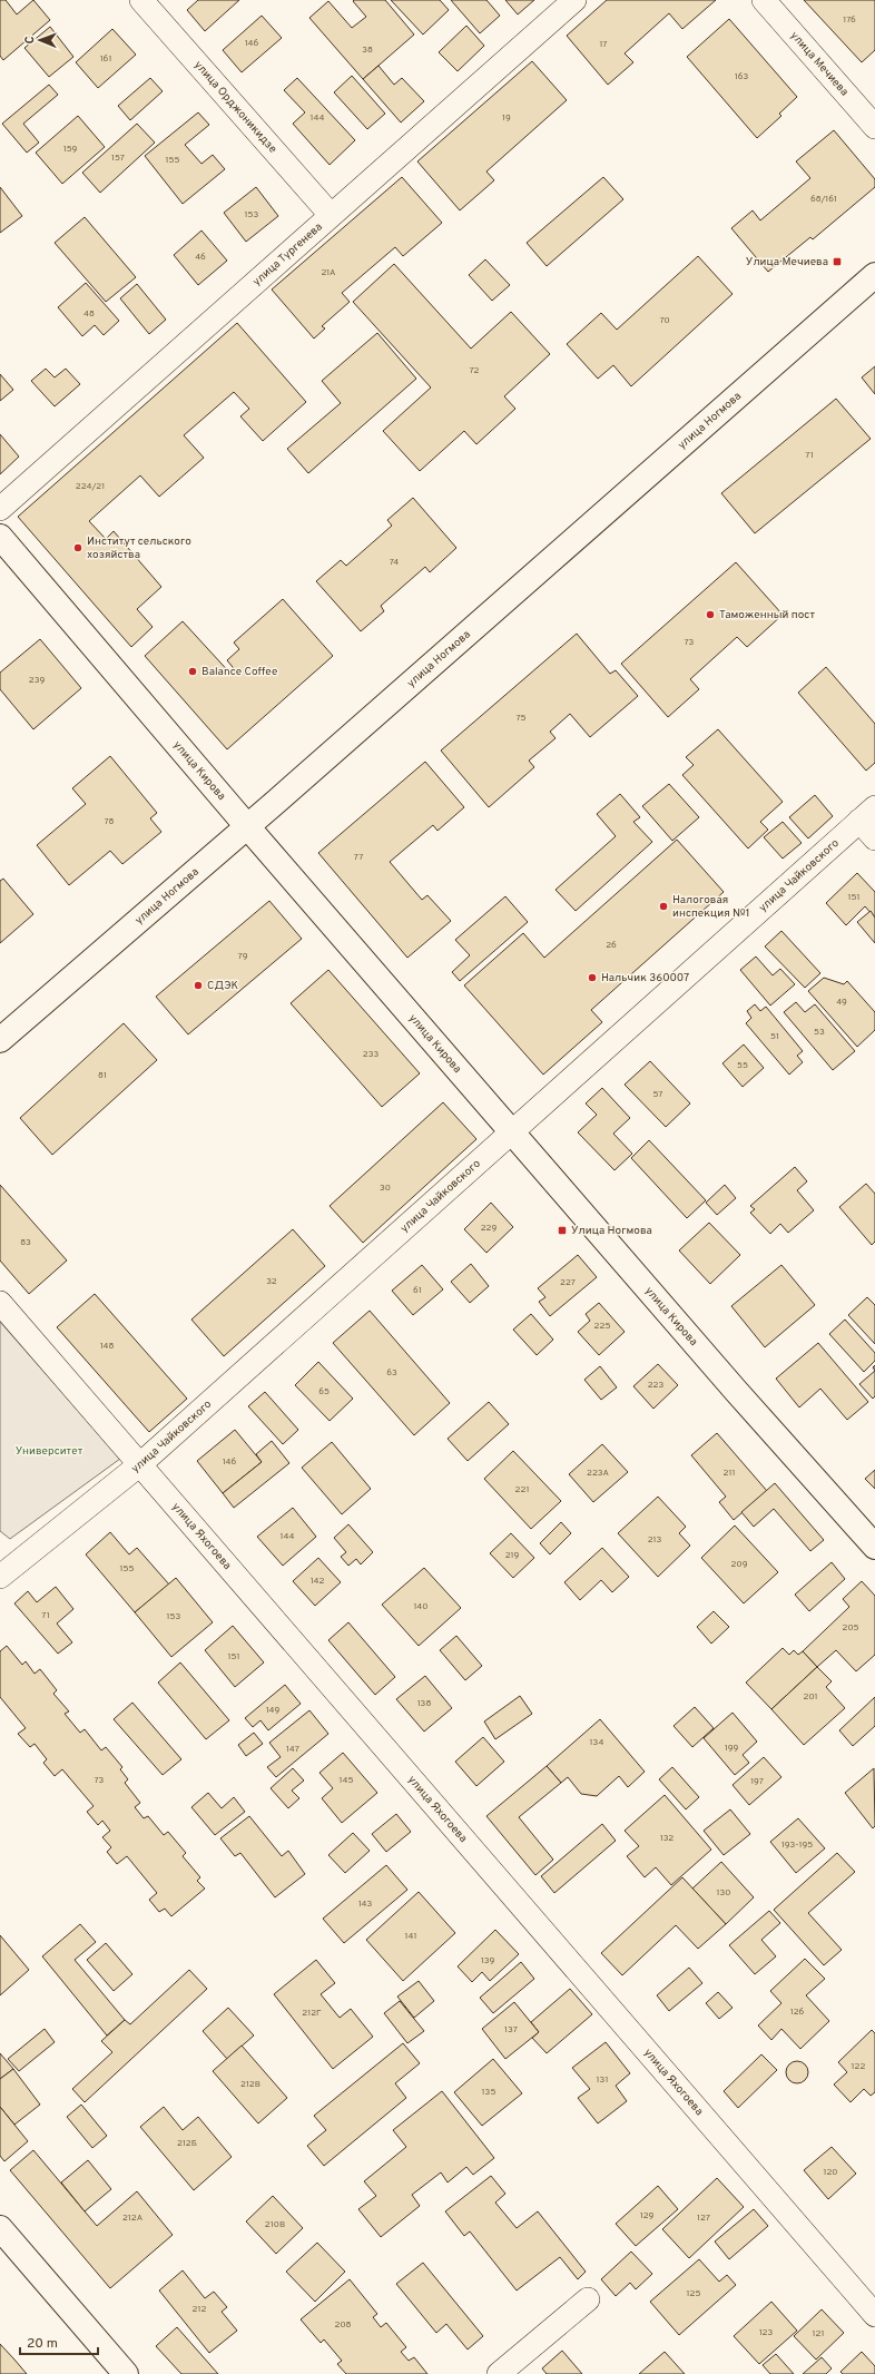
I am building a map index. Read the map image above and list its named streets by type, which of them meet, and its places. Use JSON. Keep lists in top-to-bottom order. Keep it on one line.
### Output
{"streets":{"street":["улица Мечиева","улица Орджоникидзе","улица Тургенева","улица Ногмова","улица Кирова","улица Чайковского","улица Яхогоева"]},"crossings":[["улица Орджоникидзе","улица Тургенева"],["улица Ногмова","улица Кирова"],["улица Кирова","улица Чайковского"],["улица Чайковского","улица Яхогоева"]],"parks":["Университет"],"places":{"transit":["Улица Мечиева","Улица Ногмова"],"other":["Институт сельского хозяйства","Таможенный пост","Balance Coffee","Налоговая инспекция №1","Нальчик 360007","СДЭК"]},"house_numbers":["176","146","17","38","161","163","144","19","159","157","155","68/161","153","46","21А","48","70","72","71","224/21","74","73","239","75","78","77","151","26","79","49","53","51","233","55","81","57","30","229","83","32","227","61","225","148","63","223","65","146","223А","211","221","144","213","219","209","155","142","140","71","153","205","151","201","138","149","134","199","147","73","145","197","132","193-195","130","143","141","139","126","212Г","137","122","131","212В","135","212Б","120","129","212А","127","210В","125","212","208","123","121"],"scale_bar":"20 m","north":"left"}
